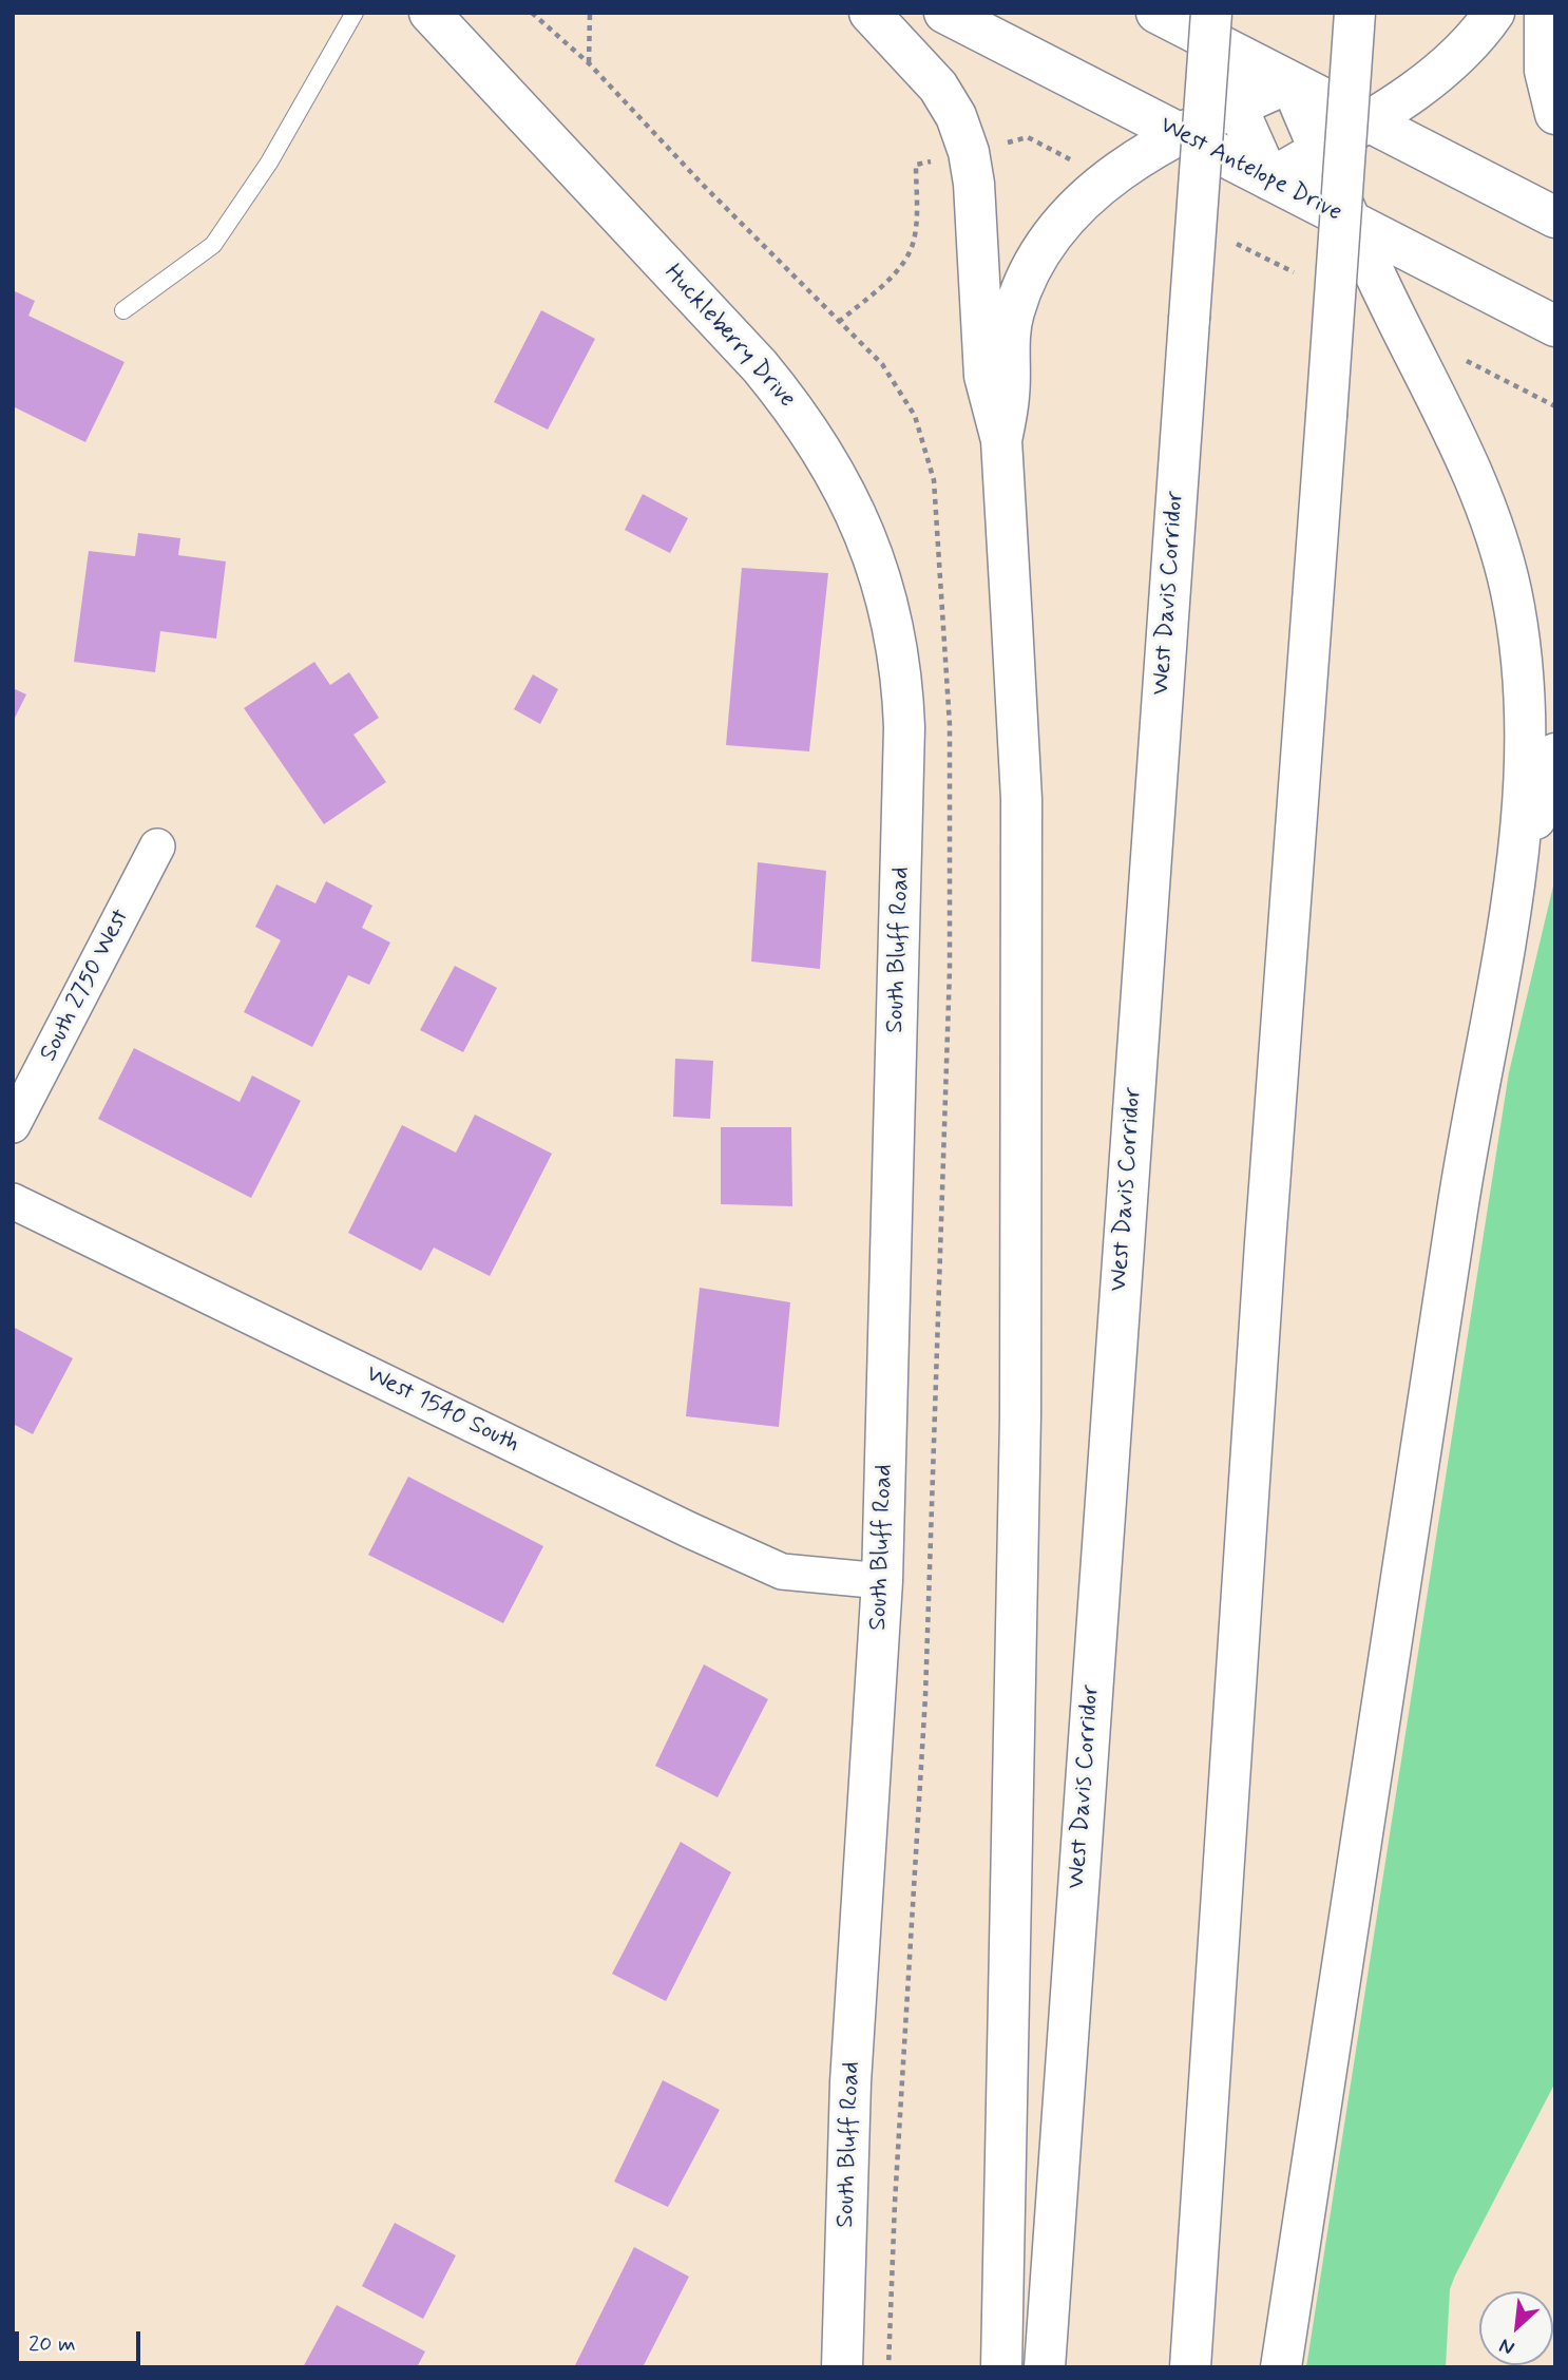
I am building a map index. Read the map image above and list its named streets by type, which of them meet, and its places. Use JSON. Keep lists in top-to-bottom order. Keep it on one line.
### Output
{"streets":{"main road":["West Antelope Drive","Huckleberry Drive","West Davis Corridor","South Bluff Road"],"street":["South 2750 West","West 1540 South"]},"crossings":[["Huckleberry Drive","South Bluff Road"],["South Bluff Road","West 1540 South"]],"scale_bar":"20 m","north":"bottom left"}
